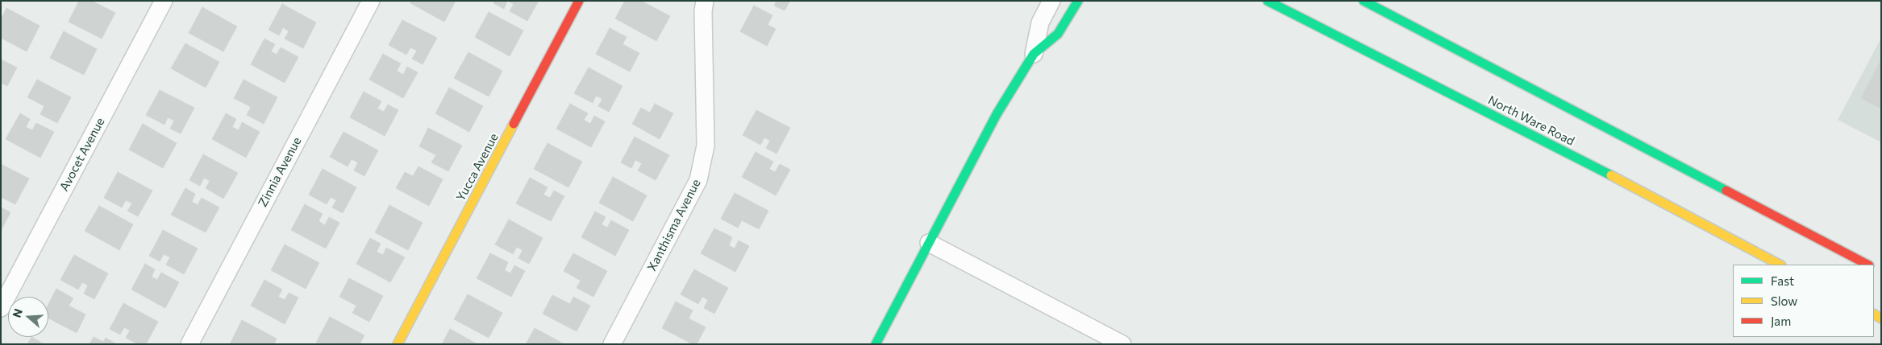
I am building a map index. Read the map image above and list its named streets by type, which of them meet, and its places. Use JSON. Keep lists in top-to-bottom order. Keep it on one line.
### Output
{"streets":{"main road":["North Ware Road","Yucca Avenue"],"street":["Avocet Avenue","Zinnia Avenue","Xanthisma Avenue"]},"legend":["Fast","Slow","Jam"],"north":"left"}
